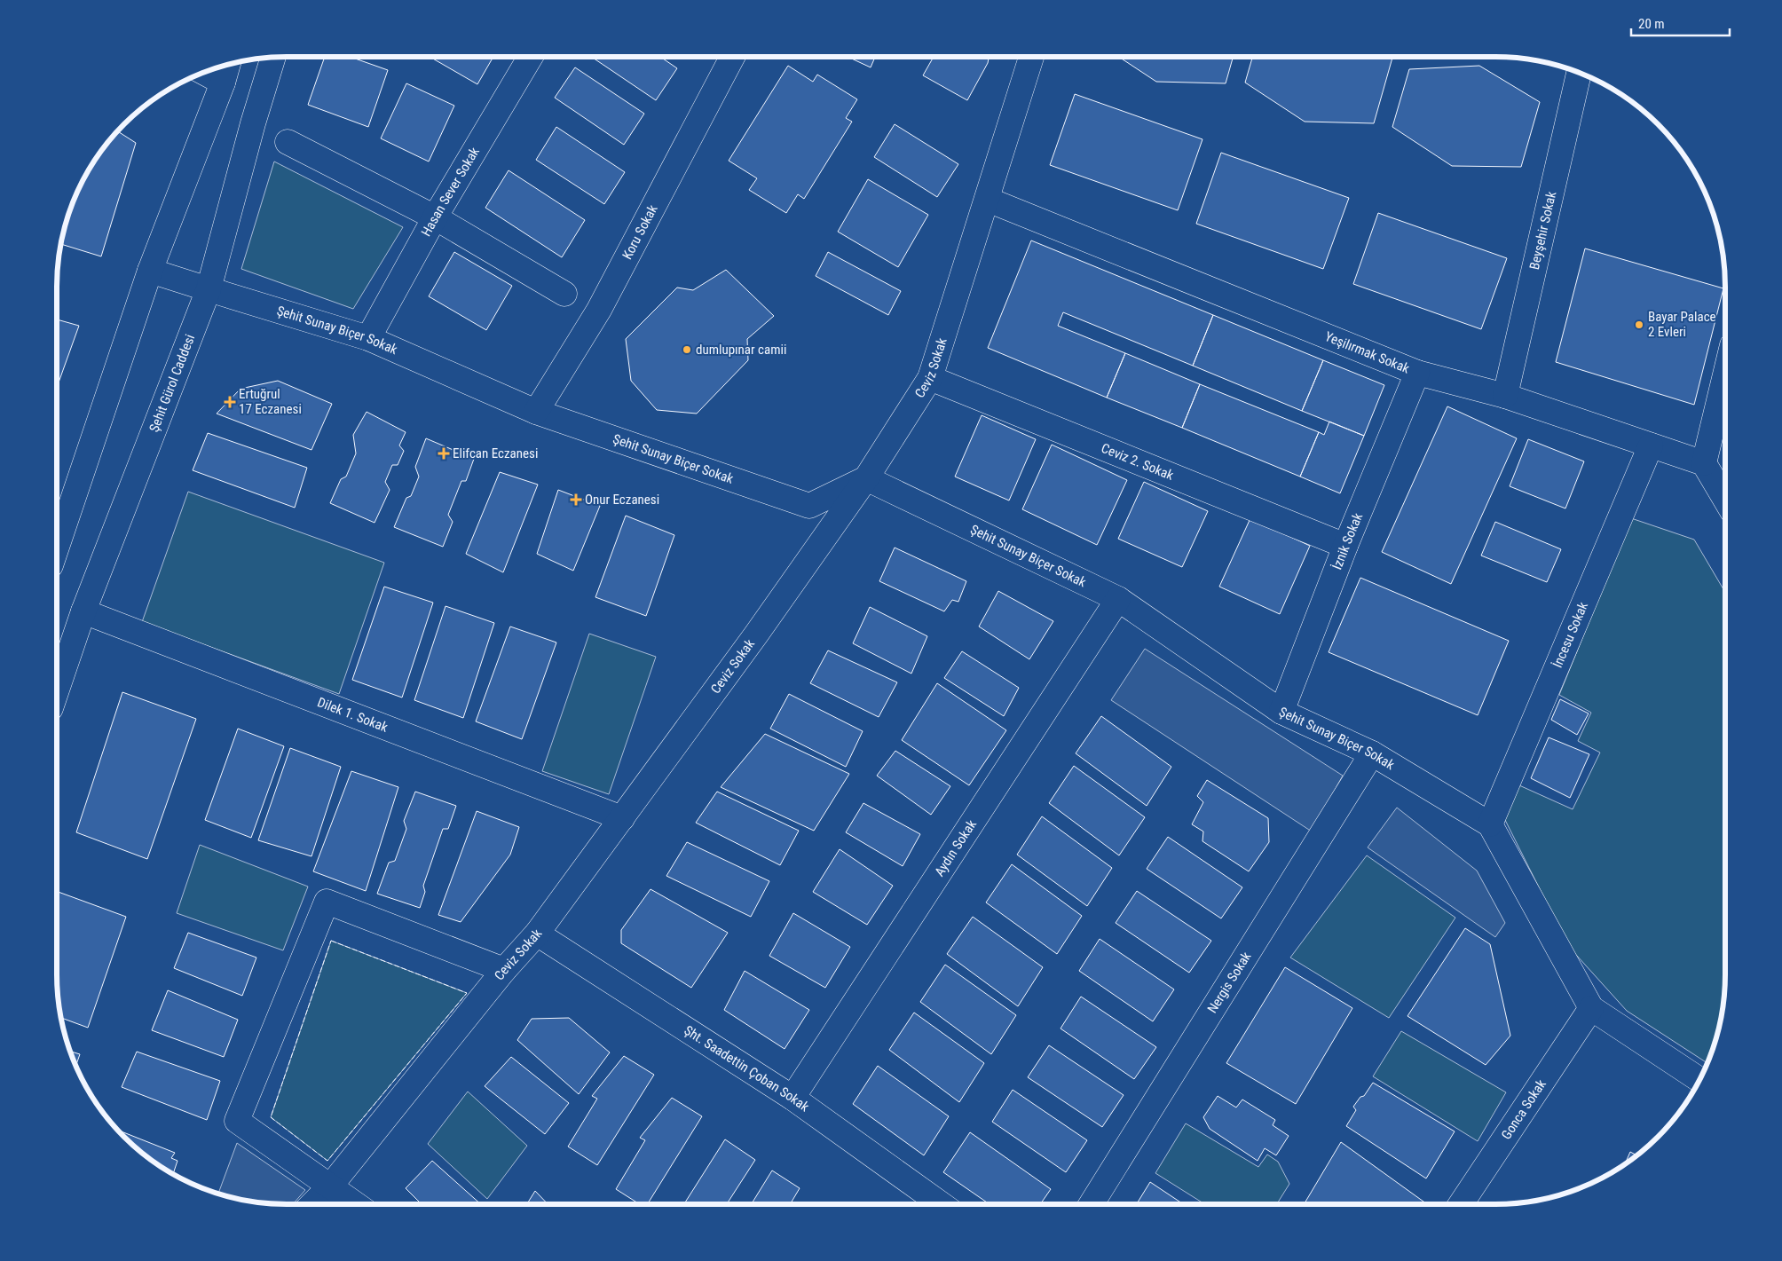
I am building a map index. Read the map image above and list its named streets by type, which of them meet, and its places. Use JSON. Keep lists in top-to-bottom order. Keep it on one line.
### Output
{"streets":{"street":["Hasan Sever Sokak","Beyşehir Sokak","Koru Sokak","Şehit Sunay Biçer Sokak","Yeşilırmak Sokak","Ceviz Sokak","Şehit Gürol Caddesi","Ceviz 2. Sokak","İznik Sokak","İncesu Sokak","Dilek 1. Sokak","Aydın Sokak","Nergis Sokak","Şht. Saadettin Çoban Sokak","Gonca Sokak"]},"crossings":[["Hasan Sever Sokak","Şehit Sunay Biçer Sokak"],["Beyşehir Sokak","Yeşilırmak Sokak"],["Koru Sokak","Şehit Sunay Biçer Sokak"],["Şehit Sunay Biçer Sokak","Ceviz Sokak"],["Şehit Sunay Biçer Sokak","Şehit Gürol Caddesi"],["Şehit Sunay Biçer Sokak","İznik Sokak"],["Şehit Sunay Biçer Sokak","İncesu Sokak"],["Şehit Sunay Biçer Sokak","Aydın Sokak"],["Şehit Sunay Biçer Sokak","Nergis Sokak"],["Yeşilırmak Sokak","Ceviz Sokak"],["Yeşilırmak Sokak","İznik Sokak"],["Yeşilırmak Sokak","İncesu Sokak"],["Ceviz Sokak","Ceviz 2. Sokak"],["Ceviz Sokak","Dilek 1. Sokak"],["Ceviz Sokak","Şht. Saadettin Çoban Sokak"],["Şehit Gürol Caddesi","Dilek 1. Sokak"],["Ceviz 2. Sokak","İznik Sokak"],["Aydın Sokak","Şht. Saadettin Çoban Sokak"]],"places":{"other":["Bayar Palace 2 Evleri","dumlupınar camii"],"health":["Ertuğrul 17 Eczanesi","Elifcan Eczanesi","Onur Eczanesi"]},"scale_bar":"20 m"}
